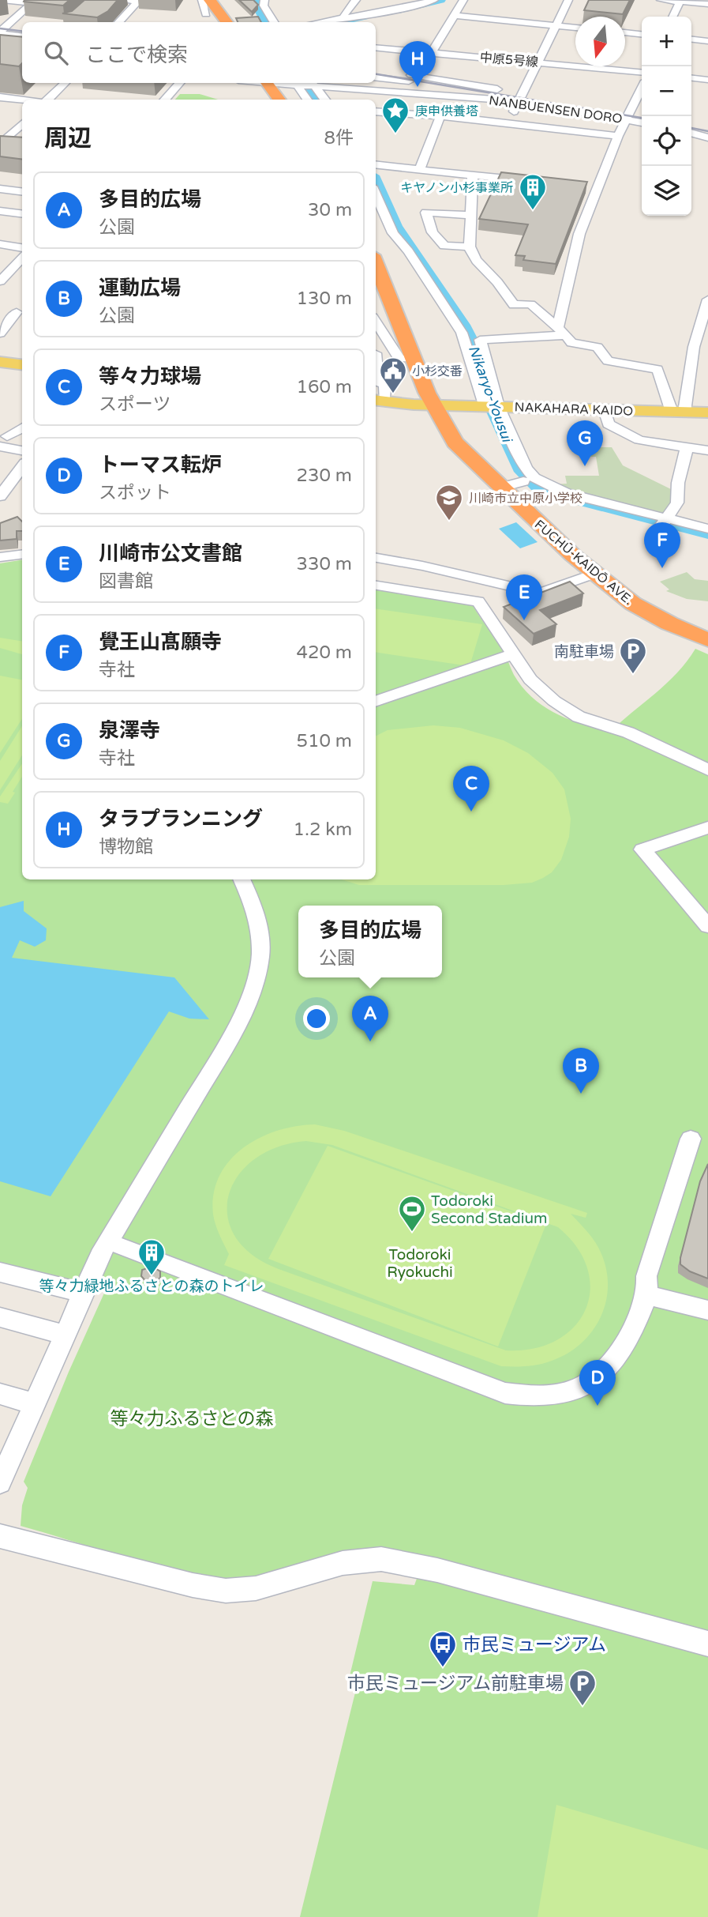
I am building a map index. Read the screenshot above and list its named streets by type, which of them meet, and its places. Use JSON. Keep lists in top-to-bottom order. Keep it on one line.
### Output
{"streets":{"highway":["FUCHŪ-KAIDŌ AVE."],"main road":["NAKAHARA KAIDO"],"street":["中原5号線","NANBUENSEN DORO"]},"crossings":[["NAKAHARA KAIDO","FUCHŪ-KAIDŌ AVE."]],"water":["Nikaryo-Yousui"],"parks":["Todoroki Ryokuchi","等々力ふるさとの森"],"places":{"place":["庚申供養塔"],"building":["キヤノン小杉事業所","等々力緑地ふるさとの森のトイレ"],"public building":["小杉交番"],"school or university":["川崎市立中原小学校"],"parking":["南駐車場","市民ミュージアム前駐車場"],"sports":["Todoroki Second Stadium"],"bus stop":["市民ミュージアム"]},"north":"bottom","page":{"map_buttons":["+","−"],"search":"ここで検索","pins":["H","G","F","E","C","A","B","D"],"heading":["周辺","8件"],"list":[{"mark":"A","name":"多目的広場","note":"公園","value":"30 m"},{"mark":"B","name":"運動広場","note":"公園","value":"130 m"},{"mark":"C","name":"等々力球場","note":"スポーツ","value":"160 m"},{"mark":"D","name":"トーマス転炉","note":"スポット","value":"230 m"},{"mark":"E","name":"川崎市公文書館","note":"図書館","value":"330 m"},{"mark":"F","name":"覺王山髙願寺","note":"寺社","value":"420 m"},{"mark":"G","name":"泉澤寺","note":"寺社","value":"510 m"},{"mark":"H","name":"タラプランニング","note":"博物館","value":"1.2 km"}],"popup":["多目的広場","公園"]}}
